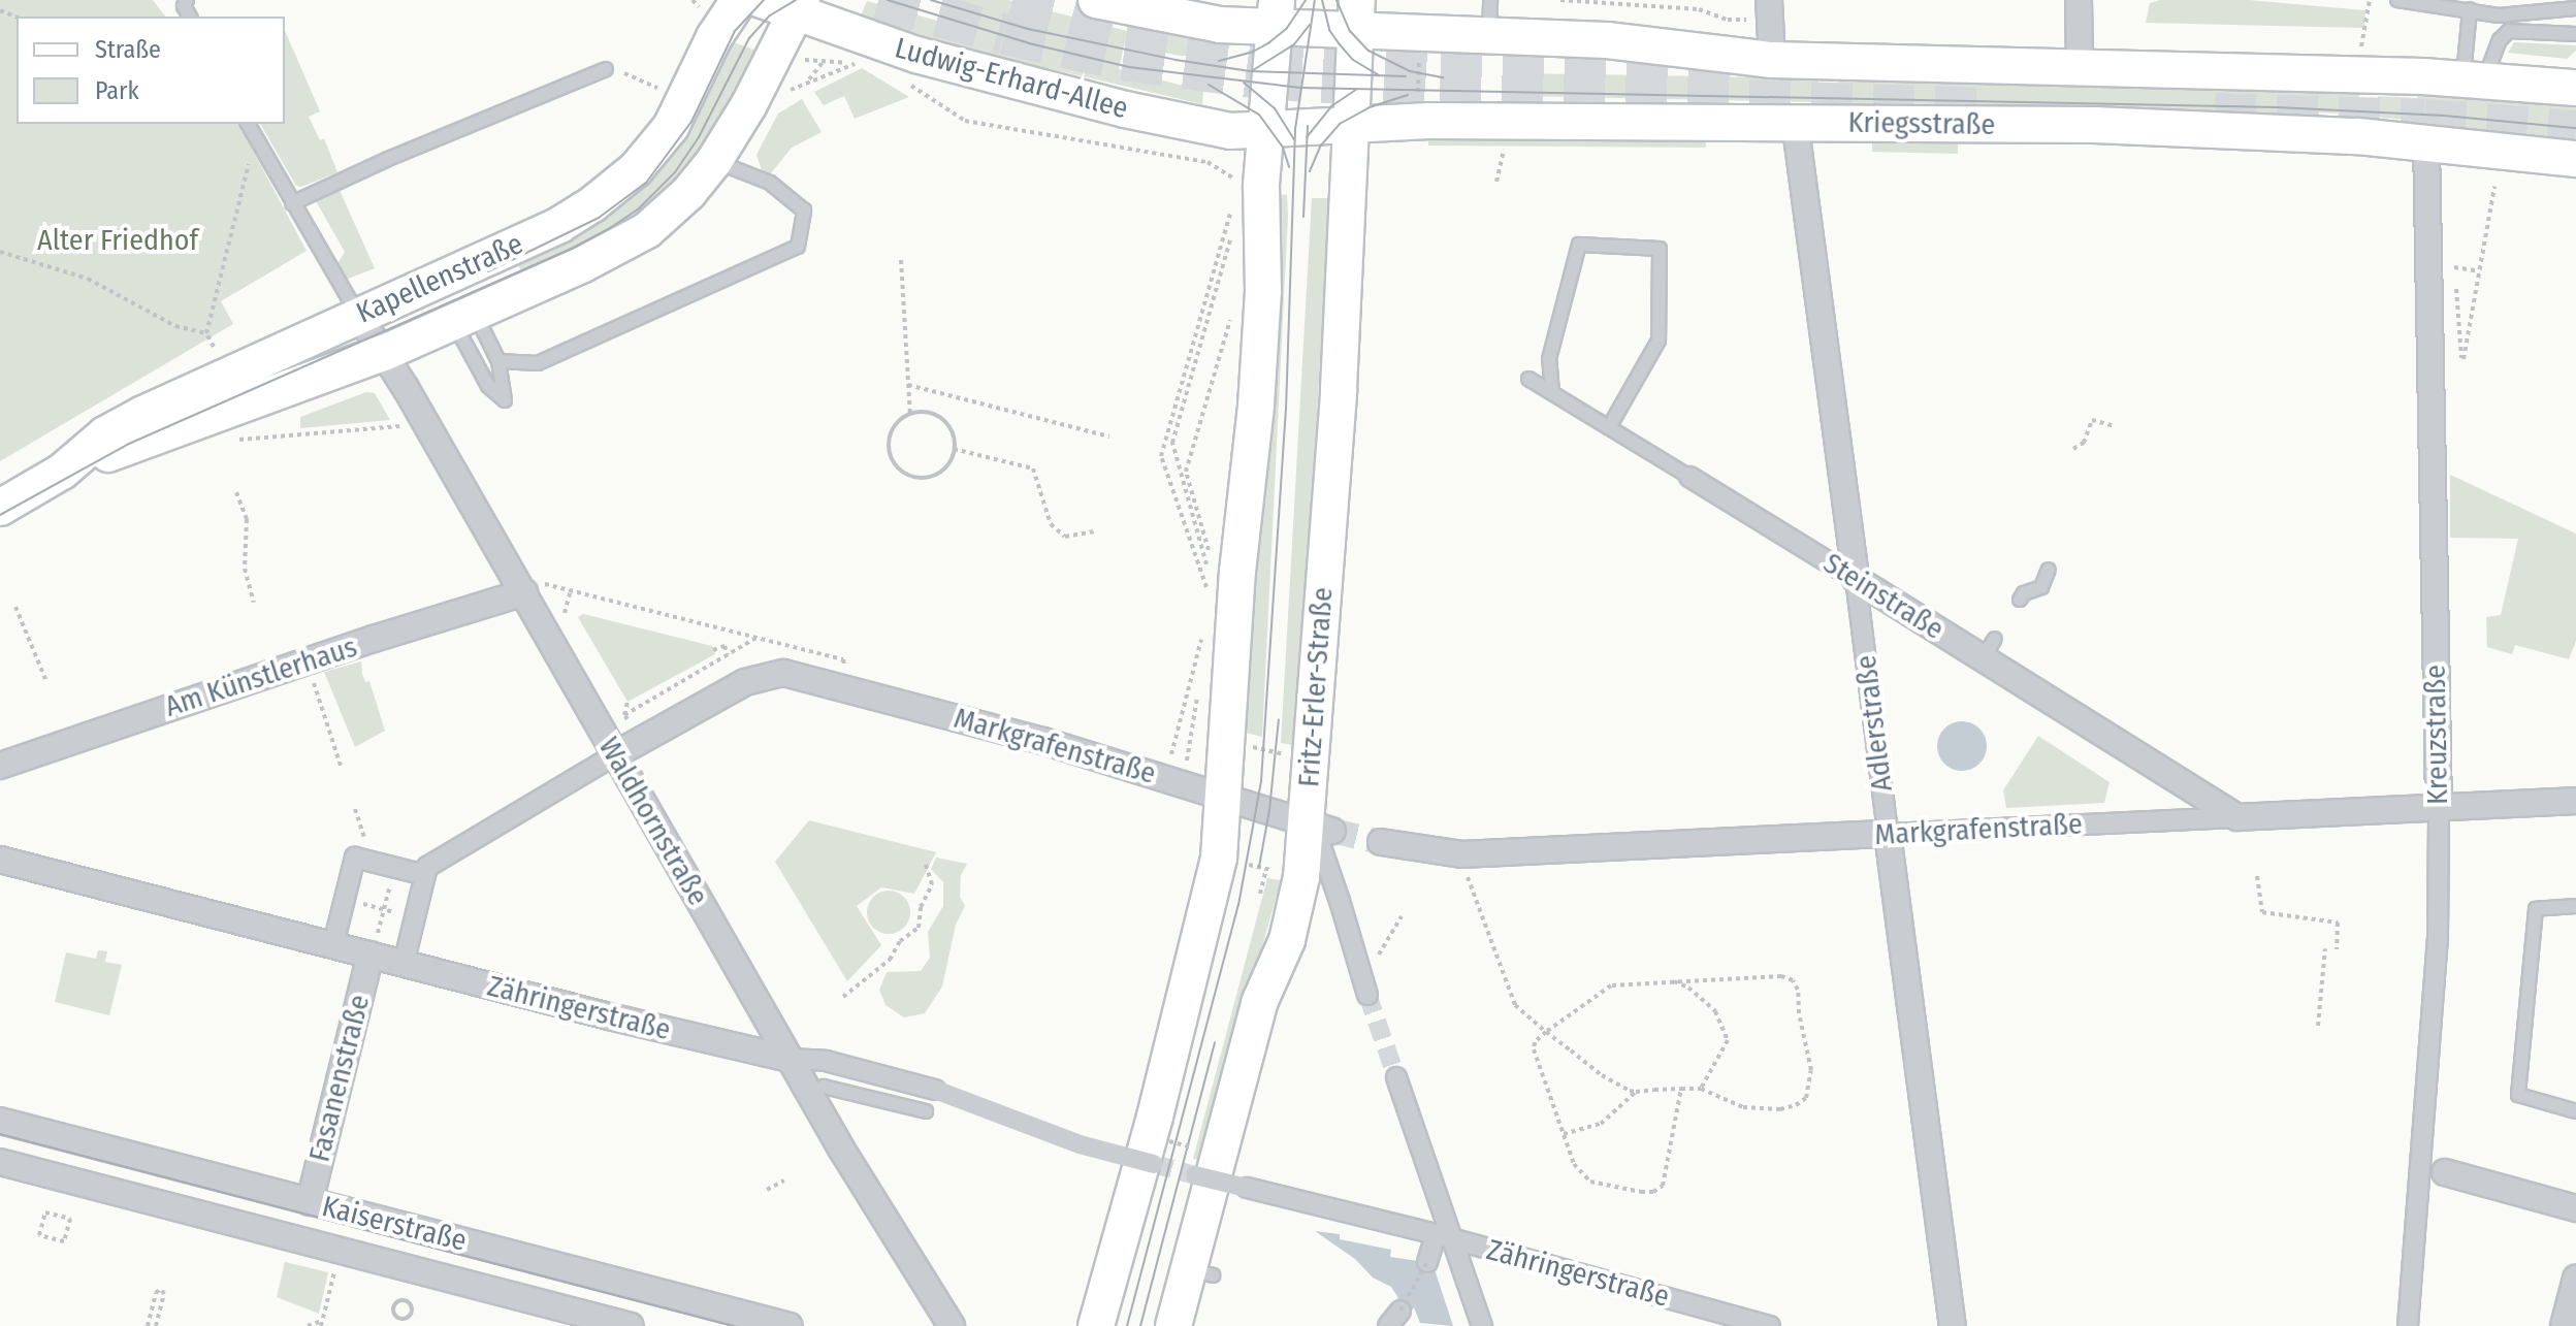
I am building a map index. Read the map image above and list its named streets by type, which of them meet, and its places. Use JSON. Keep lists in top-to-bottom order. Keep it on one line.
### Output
{"streets":{"main road":["Ludwig-Erhard-Allee","Kriegsstraße","Kapellenstraße","Fritz-Erler-Straße"],"street":["Steinstraße","Am Künstlerhaus","Adlerstraße","Kreuzstraße","Markgrafenstraße","Waldhornstraße","Zähringerstraße","Fasanenstraße","Kaiserstraße"]},"crossings":[["Ludwig-Erhard-Allee","Kriegsstraße"],["Ludwig-Erhard-Allee","Kapellenstraße"],["Kriegsstraße","Fritz-Erler-Straße"],["Kriegsstraße","Adlerstraße"],["Kriegsstraße","Kreuzstraße"],["Kapellenstraße","Waldhornstraße"],["Steinstraße","Adlerstraße"],["Steinstraße","Markgrafenstraße"],["Am Künstlerhaus","Waldhornstraße"],["Fritz-Erler-Straße","Markgrafenstraße"],["Adlerstraße","Markgrafenstraße"],["Kreuzstraße","Markgrafenstraße"],["Waldhornstraße","Zähringerstraße"],["Zähringerstraße","Fasanenstraße"],["Fasanenstraße","Kaiserstraße"]],"parks":["Alter Friedhof"],"legend":["Straße","Park"]}
